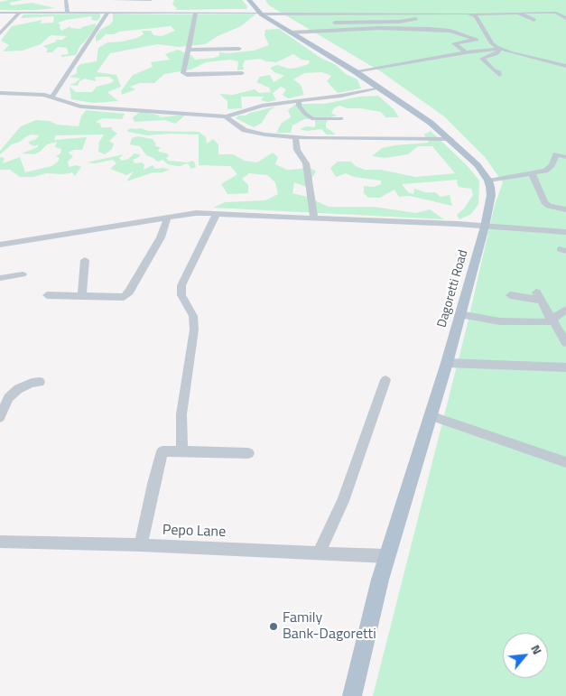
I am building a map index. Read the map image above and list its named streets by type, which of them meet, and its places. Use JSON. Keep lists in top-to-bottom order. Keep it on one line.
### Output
{"streets":{"main road":["Dagoretti Road"],"street":["Pepo Lane"]},"crossings":[["Dagoretti Road","Pepo Lane"]],"places":["Family Bank-Dagoretti"],"north":"top right"}
